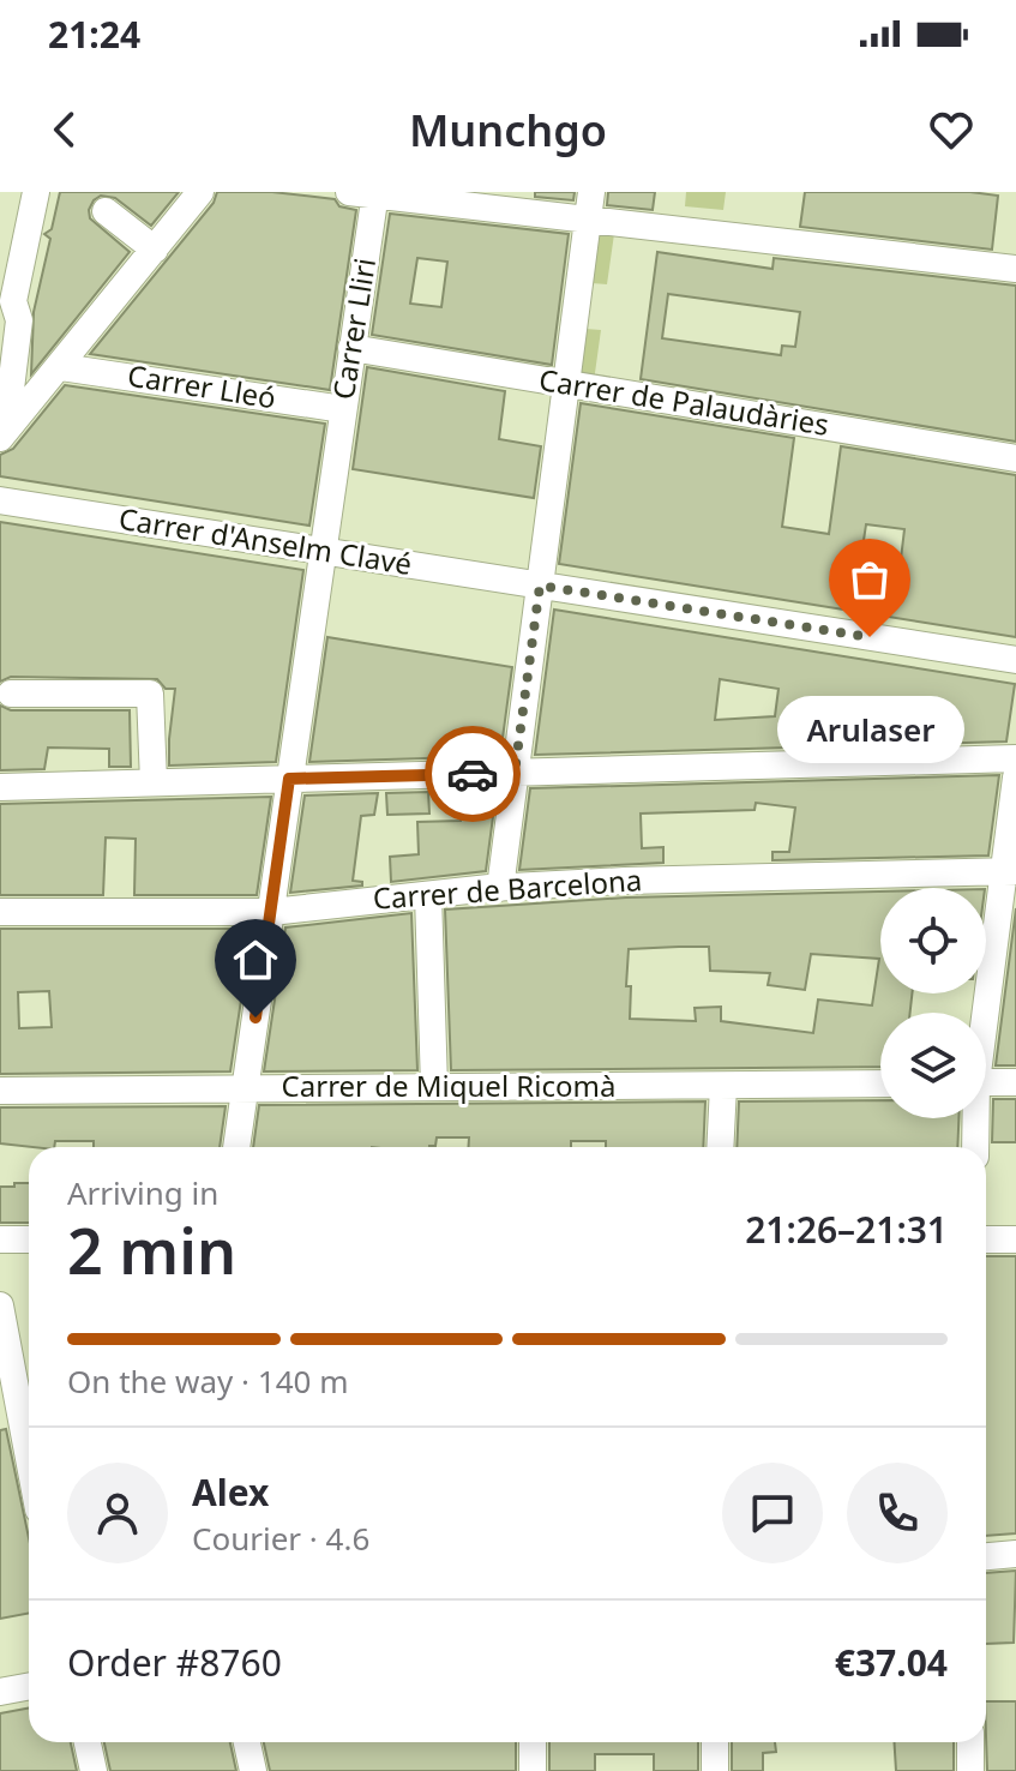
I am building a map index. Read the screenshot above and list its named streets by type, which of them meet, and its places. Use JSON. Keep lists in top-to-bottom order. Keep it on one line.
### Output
{"streets":{"street":["Carrer Lliri","Carrer Lleó","Carrer de Palaudàries","Carrer d'Anselm Clavé","Carrer de Barcelona","Carrer de Miquel Ricomà"]},"crossings":[["Carrer Lliri","Carrer Lleó"],["Carrer Lliri","Carrer de Palaudàries"],["Carrer Lliri","Carrer d'Anselm Clavé"],["Carrer Lliri","Carrer de Barcelona"],["Carrer Lliri","Carrer de Miquel Ricomà"]],"places":["Arulaser"],"page":{"status":"21:24","header":"Munchgo","bubble":"Arulaser","heading":["2 min","Arriving in","21:26–21:31"],"panel":["Alex","Courier · 4.6","Order #8760","€37.04"],"bar":"On the way · 140 m"}}
